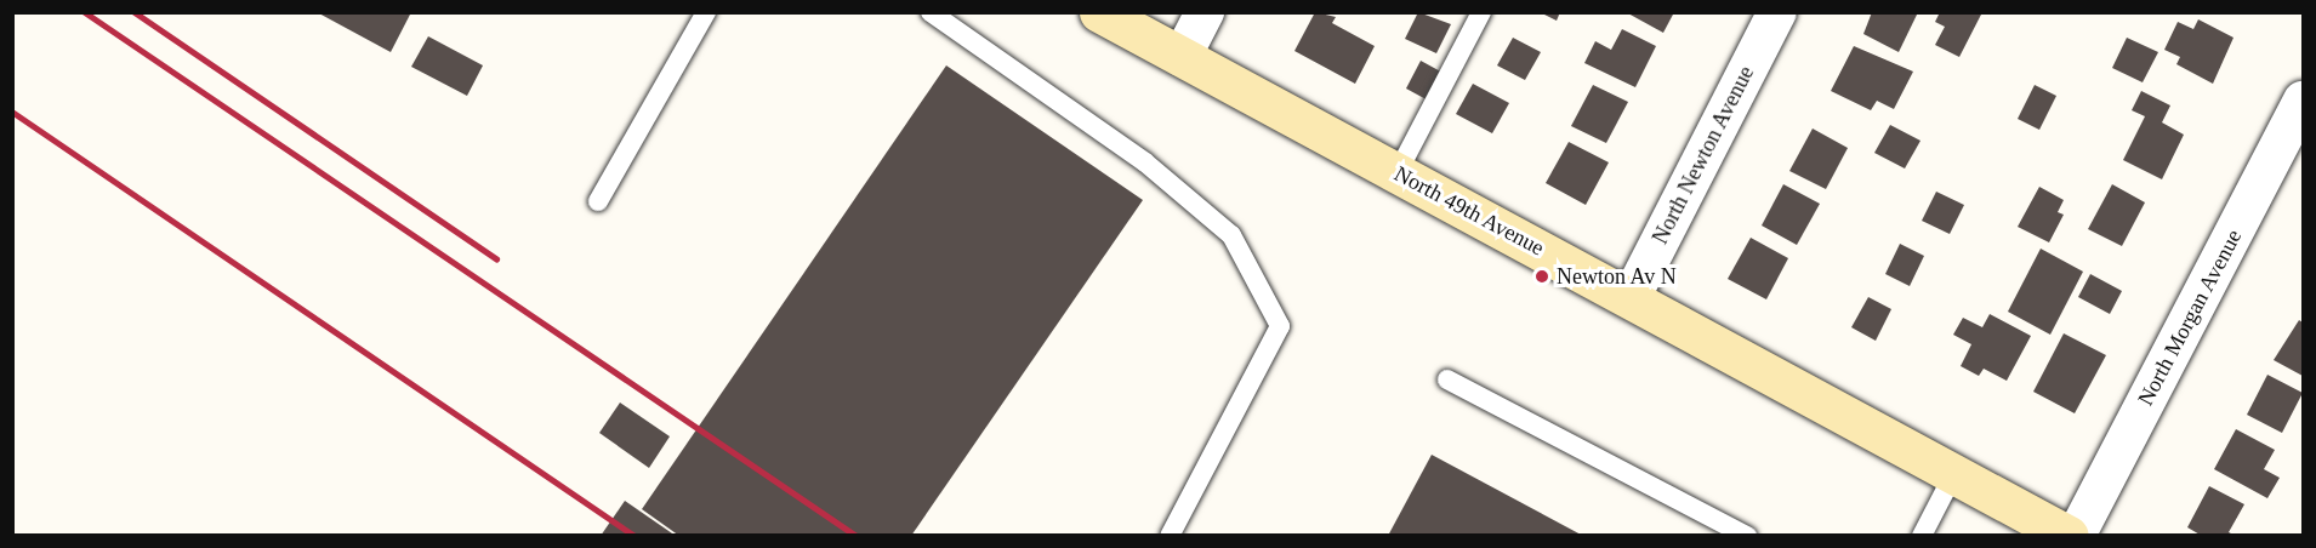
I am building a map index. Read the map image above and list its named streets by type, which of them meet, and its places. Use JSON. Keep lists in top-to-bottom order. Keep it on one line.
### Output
{"streets":{"street":["North Newton Avenue","North 49th Avenue","North Morgan Avenue"]},"crossings":[["North Newton Avenue","North 49th Avenue"]],"places":["Newton Av N"]}
